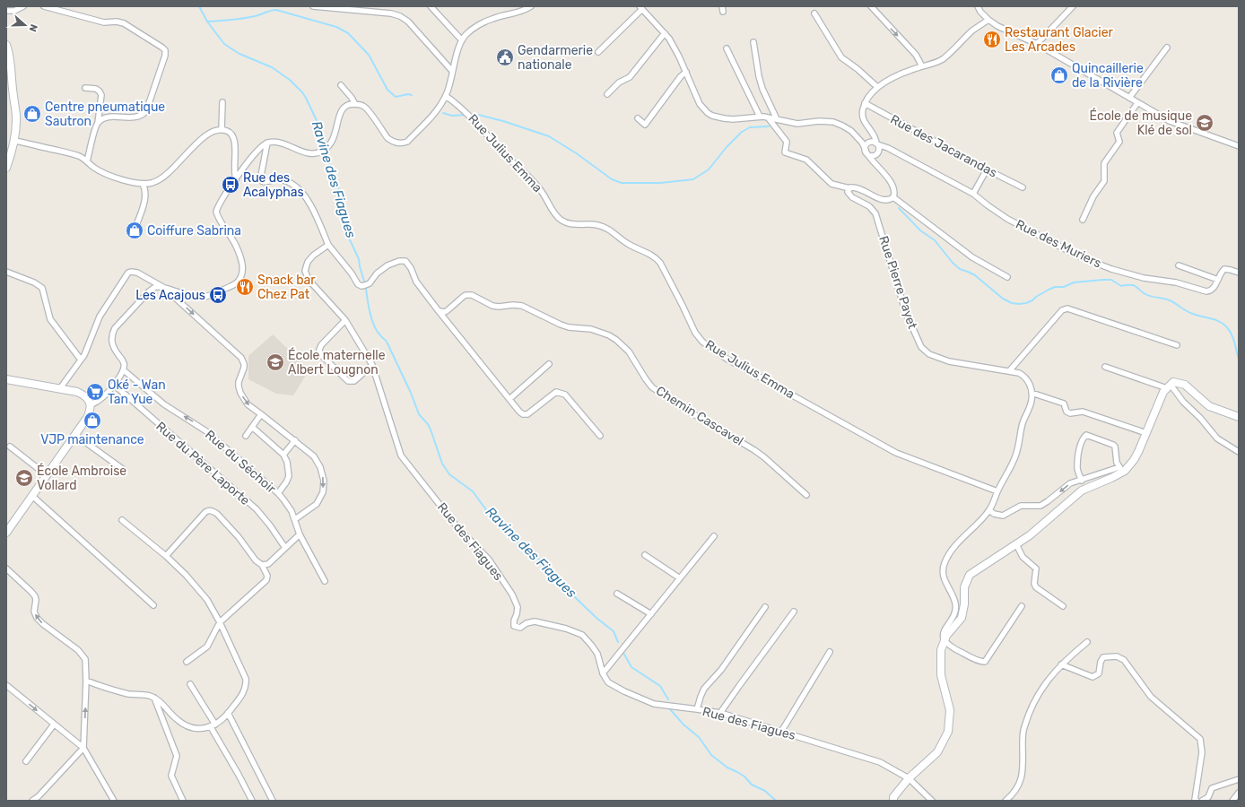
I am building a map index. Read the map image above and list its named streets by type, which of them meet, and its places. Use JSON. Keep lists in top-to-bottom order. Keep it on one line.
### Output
{"streets":{"street":["Rue des Jacarandas","Rue Julius Emma","Rue des Muriers","Rue Pierre Payet","Chemin Cascavel","Rue du Séchoir","Rue du Père Laporte","Rue des Fiagues"]},"one_way":["Rue du Séchoir"],"water":["Ravine des Fiagues"],"places":{"restaurant":["Restaurant Glacier Les Arcades","Snack bar Chez Pat"],"public building":["Gendarmerie nationale"],"shop":["Quincaillerie de la Rivière","Centre pneumatique Sautron","Coiffure Sabrina","VJP maintenance"],"school or university":["École de musique Klé de sol","École maternelle Albert Lougnon","École Ambroise Vollard"],"bus stop":["Rue des Acalyphas","Les Acajous"],"supermarket":["Oké - Wan Tan Yue"]},"north":"right"}
